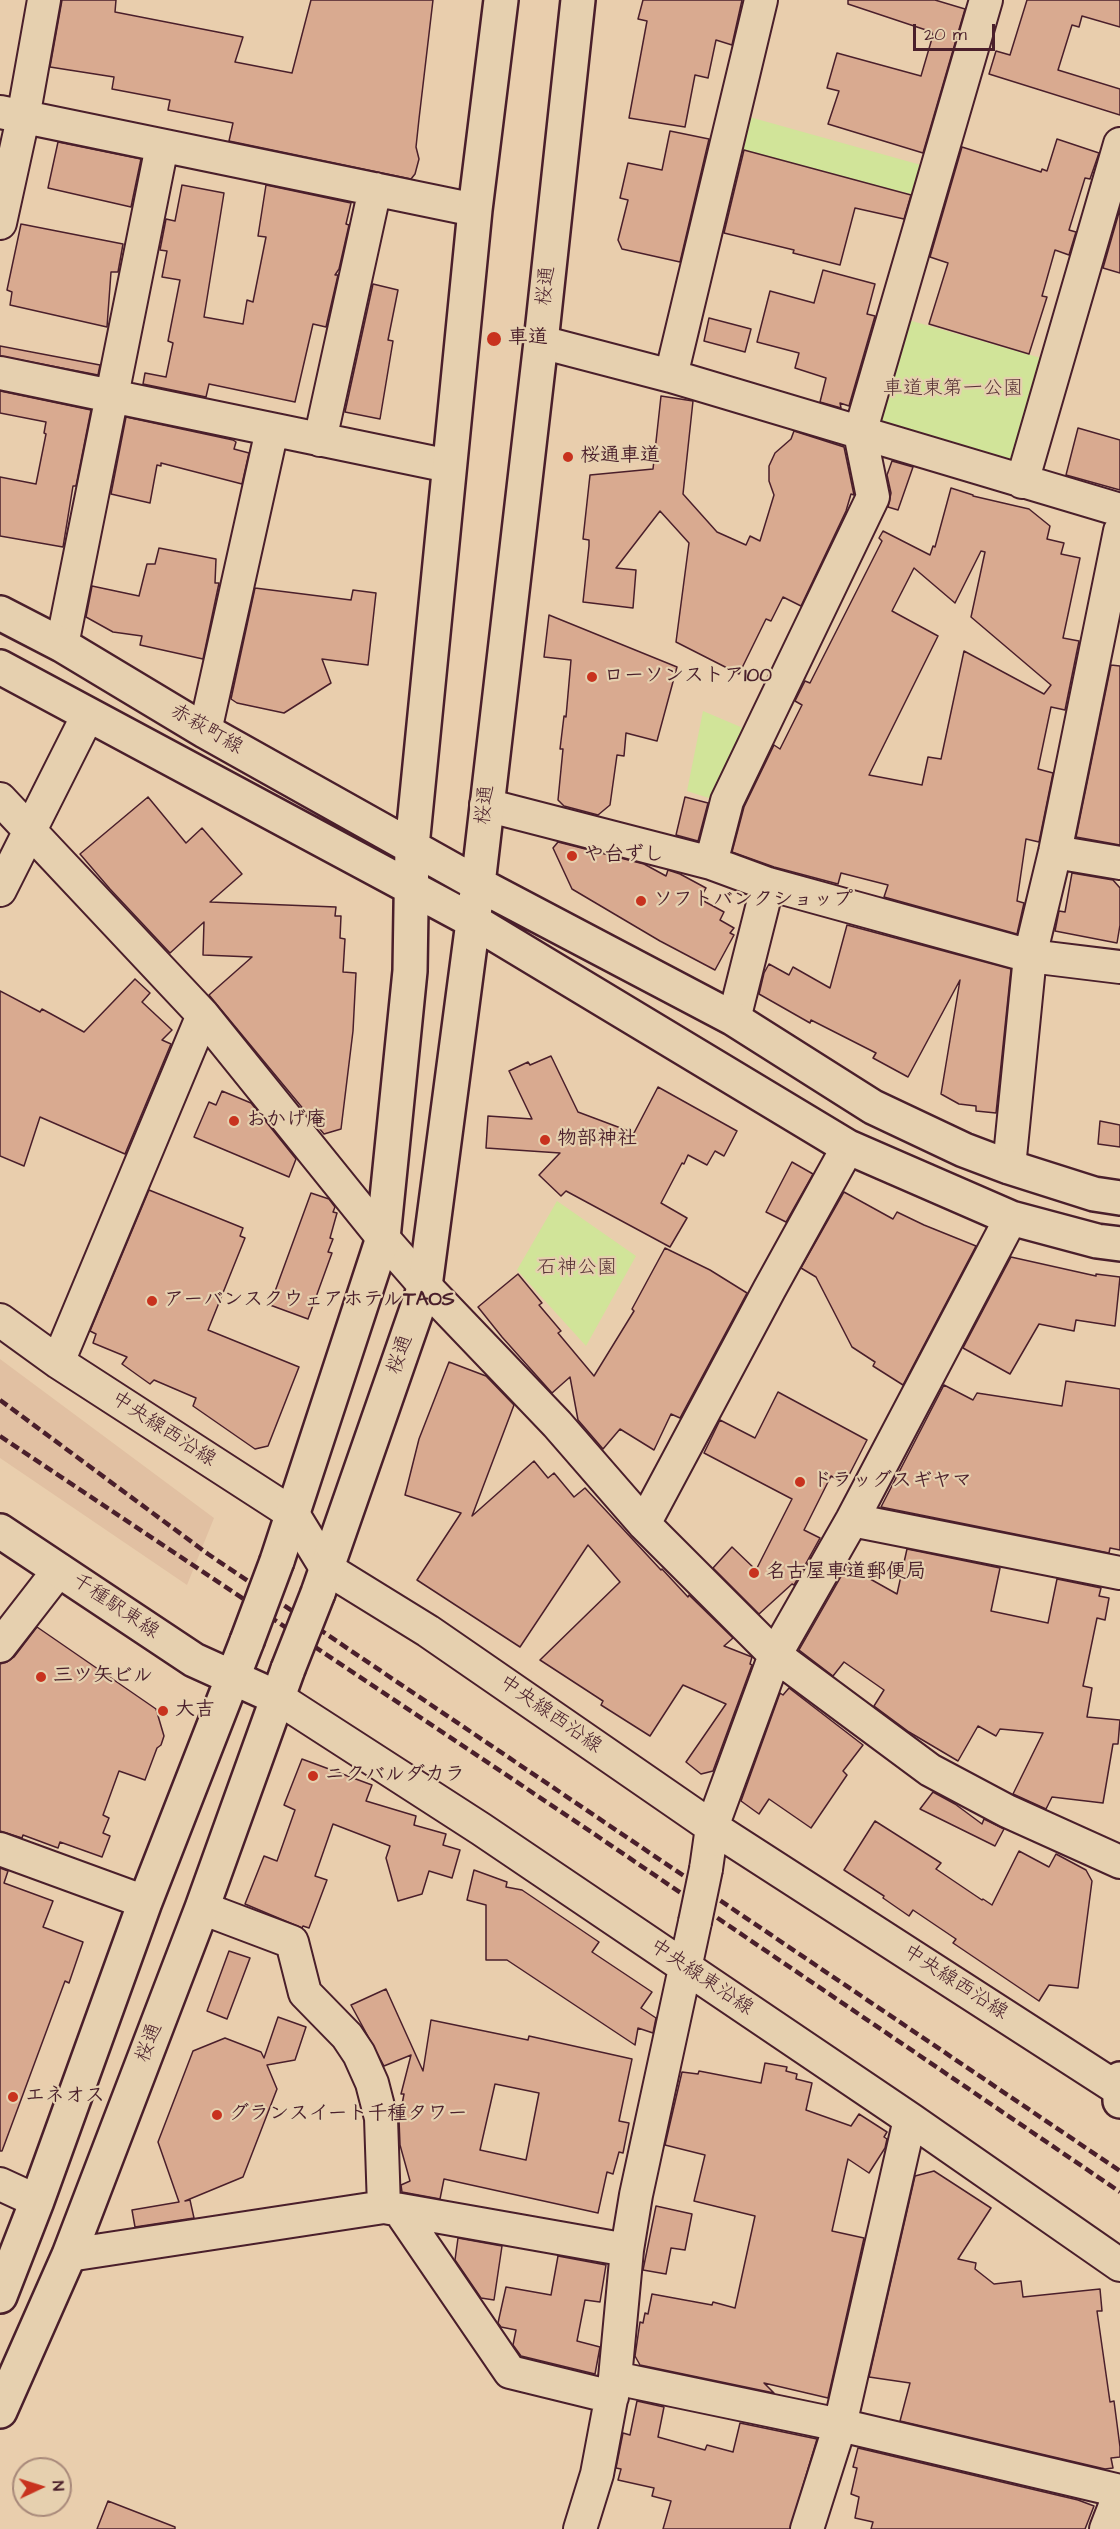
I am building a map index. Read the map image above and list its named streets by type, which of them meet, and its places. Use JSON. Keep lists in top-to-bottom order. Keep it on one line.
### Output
{"streets":{"street":["桜通","赤萩町線","中央線西沿線","千種駅東線","中央線東沿線"]},"crossings":[["桜通","赤萩町線"],["桜通","中央線西沿線"],["桜通","千種駅東線"],["桜通","中央線東沿線"],["千種駅東線","中央線東沿線"]],"parks":["車道東第一公園","石神公園"],"places":["車道","桜通車道","ローソンストア100","や台ずし","ソフトバンクショップ","おかげ庵","物部神社","アーバンスクウェアホテルTAOS","ドラッグスギヤマ","名古屋車道郵便局","三ツ矢ビル","大吉","ニクバルダカラ","エネオス","グランスイート千種タワー"],"scale_bar":"20 m","north":"right"}
